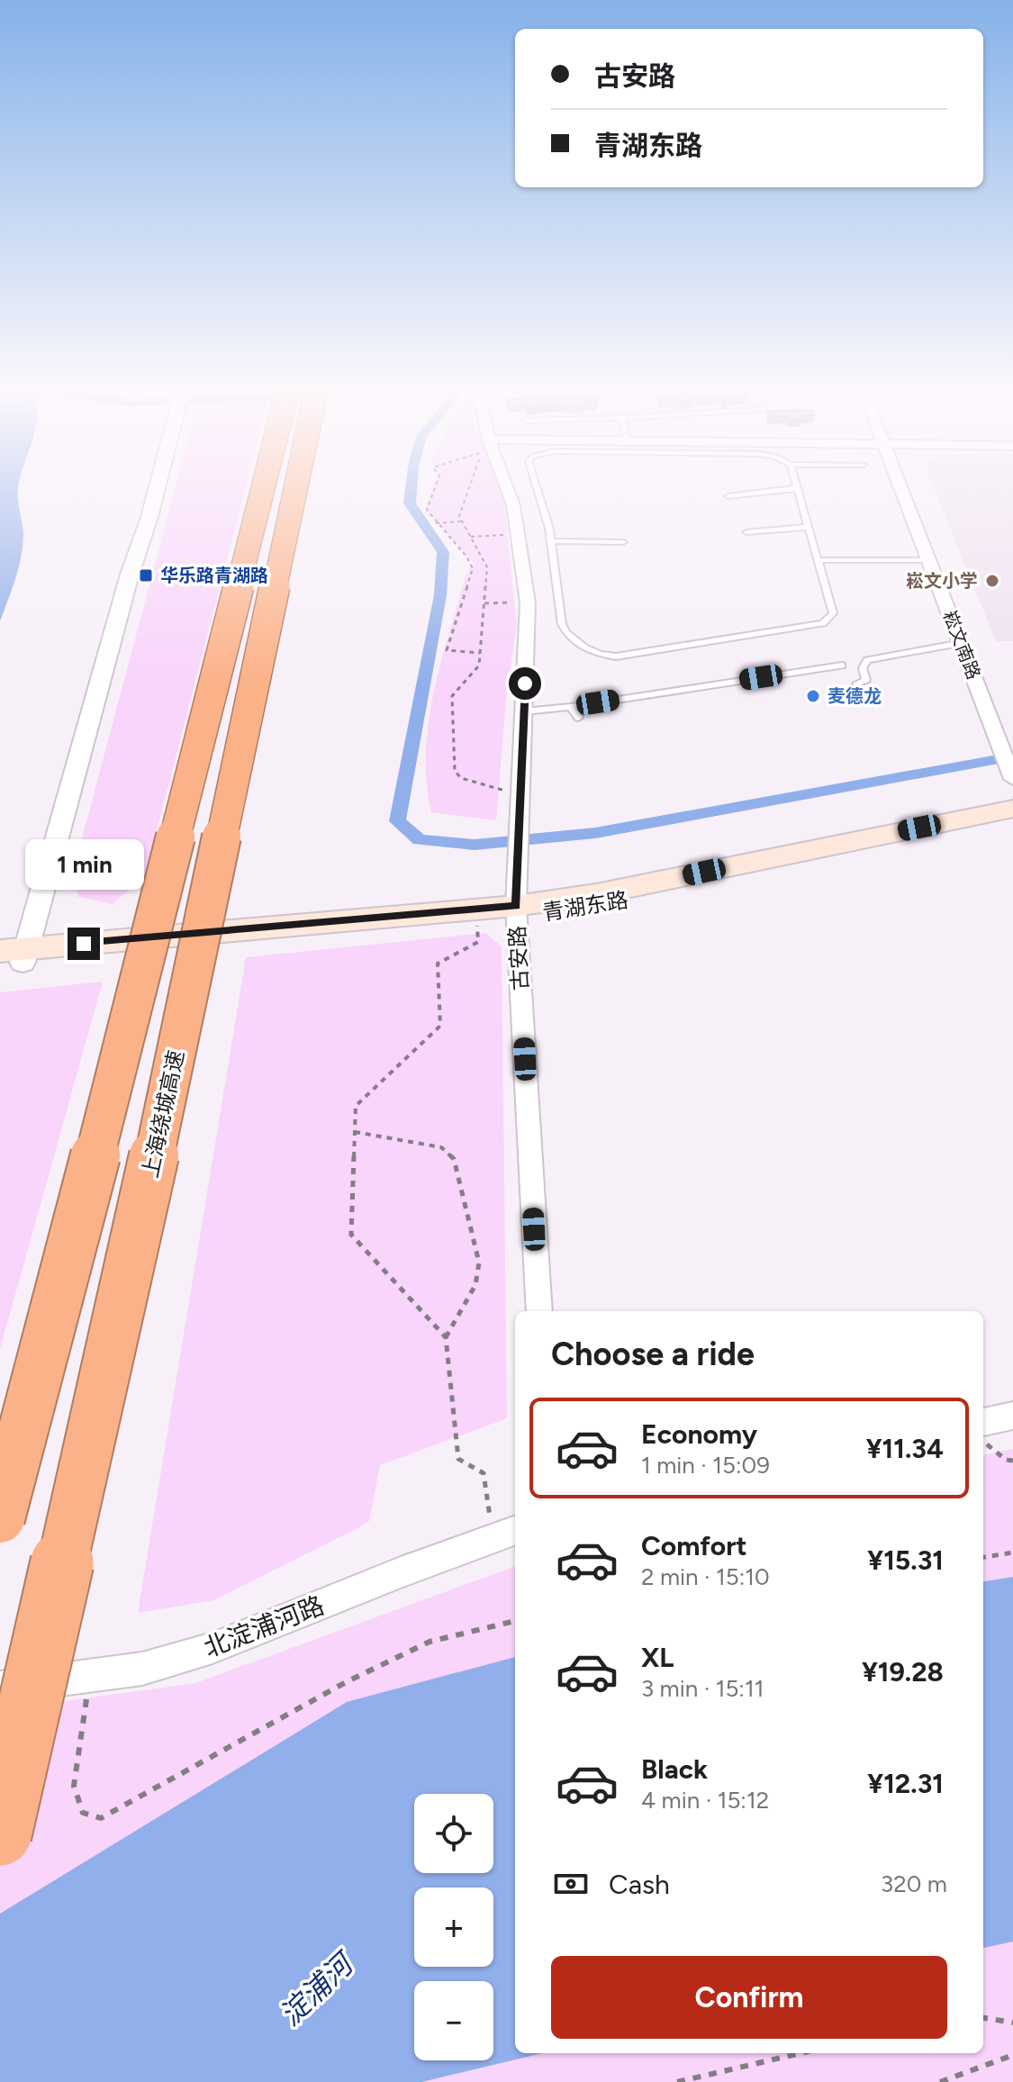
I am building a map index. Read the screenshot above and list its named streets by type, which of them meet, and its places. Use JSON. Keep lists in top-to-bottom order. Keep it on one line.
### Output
{"streets":{"highway":["上海绕城高速"],"main road":["青湖东路"],"street":["崧文南路","古安路","北淀浦河路"]},"crossings":[["青湖东路","古安路"]],"water":["淀浦河"],"places":{"transit":["华乐路青湖路"],"other":["崧文小学","麦德龙"]},"page":{"banner":["古安路","青湖东路"],"bubble":"1 min","heading":"Choose a ride","list":[{"name":"Economy","note":"1 min · 15:09","value":"¥11.34"},{"name":"Comfort","note":"2 min · 15:10","value":"¥15.31"},{"name":"XL","note":"3 min · 15:11","value":"¥19.28"},{"name":"Black","note":"4 min · 15:12","value":"¥12.31"}],"map_buttons":["+","−"],"pay":["Cash","320 m"],"buttons":"Confirm"}}
